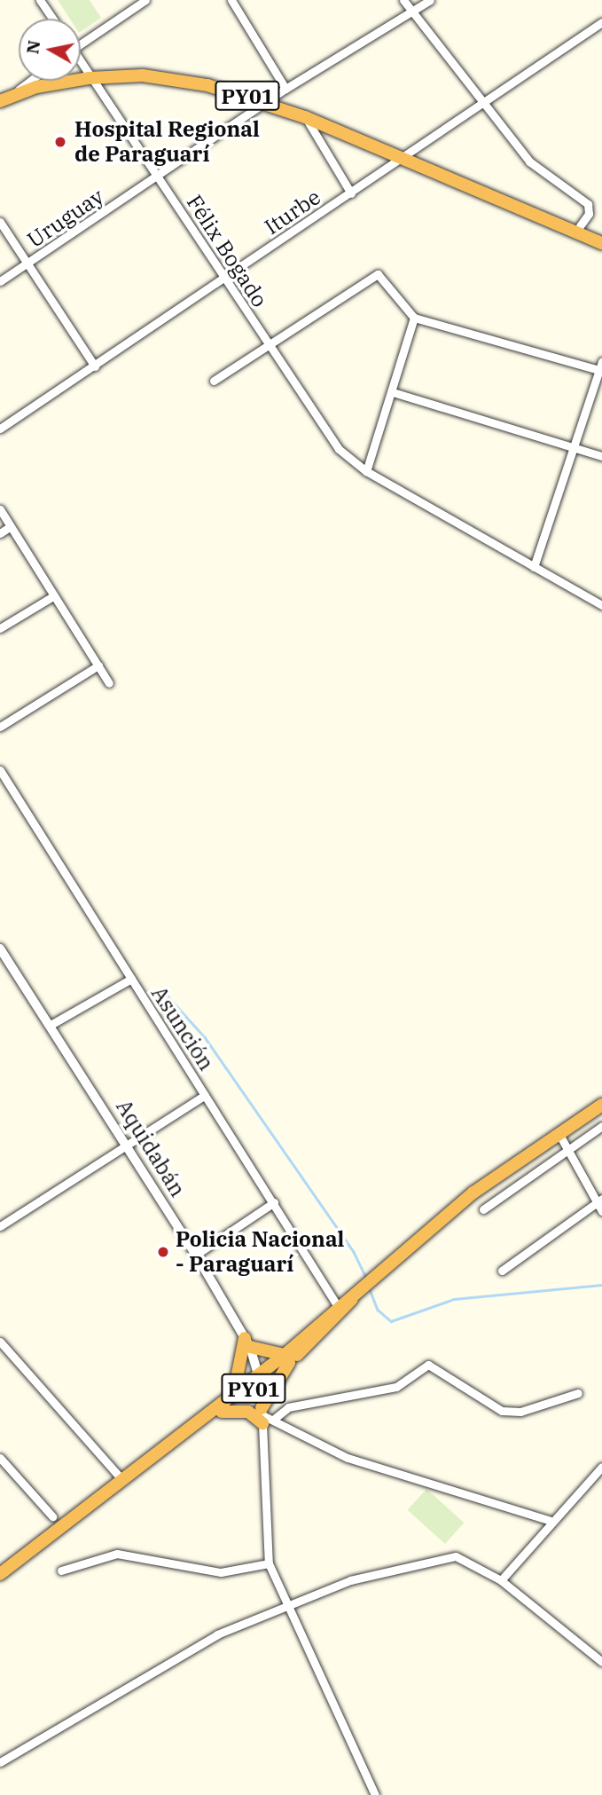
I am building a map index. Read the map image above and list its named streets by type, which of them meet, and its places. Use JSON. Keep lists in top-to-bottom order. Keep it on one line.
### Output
{"streets":{"highway":["PY01"],"street":["Iturbe","Uruguay","Félix Bogado","Asunción","Aquidabán"]},"crossings":[["PY01","Iturbe"],["PY01","Uruguay"],["PY01","Félix Bogado"],["PY01","Asunción"],["PY01","Aquidabán"],["Iturbe","Félix Bogado"],["Uruguay","Félix Bogado"]],"places":["Hospital Regional de Paraguarí","Policia Nacional - Paraguarí"],"north":"left"}
